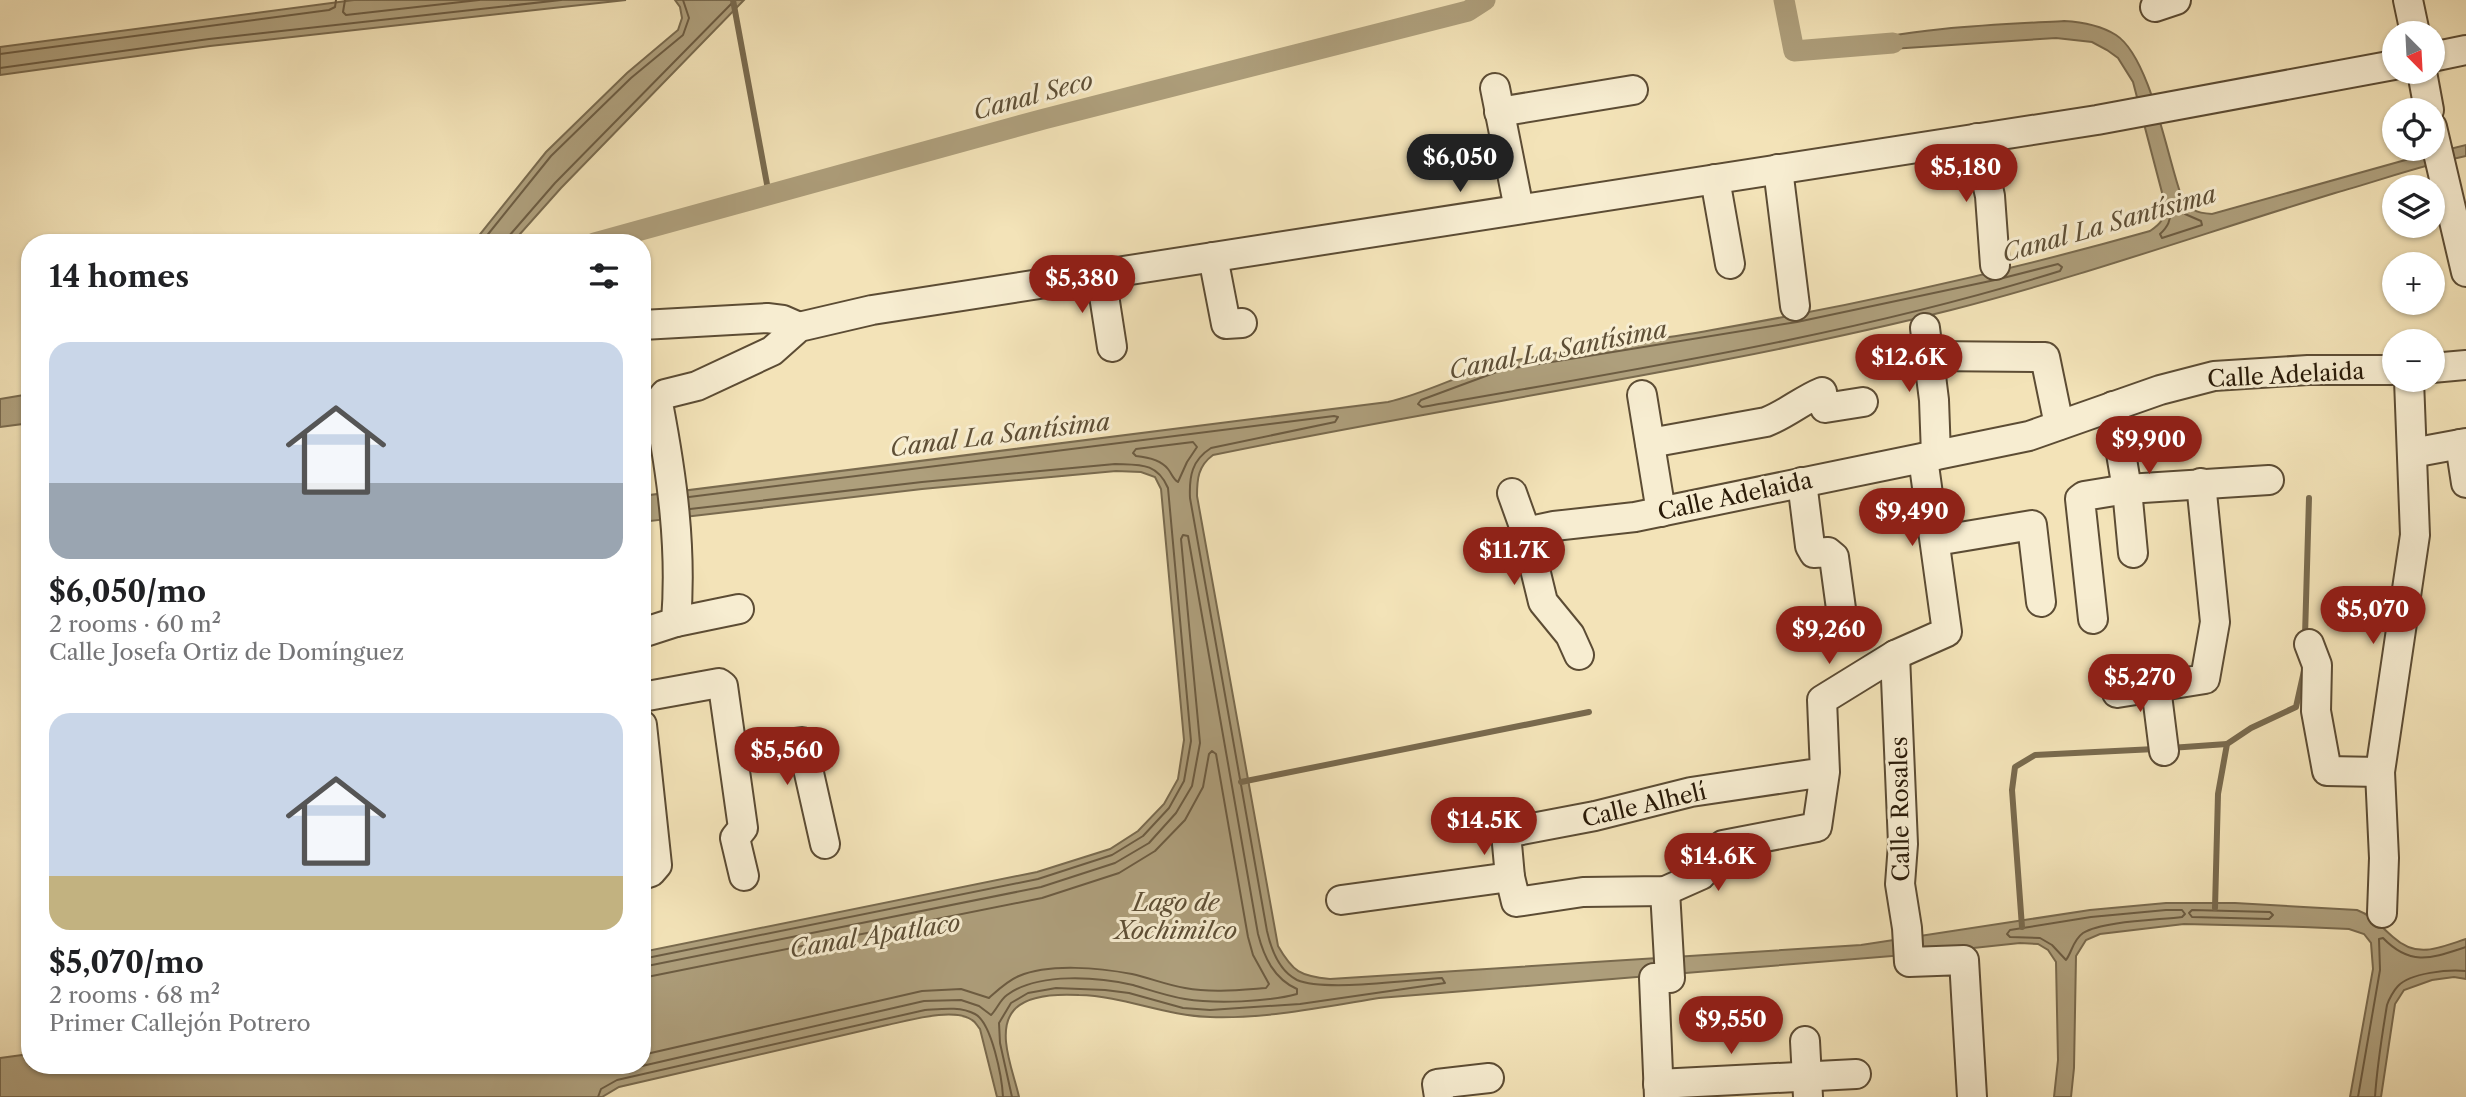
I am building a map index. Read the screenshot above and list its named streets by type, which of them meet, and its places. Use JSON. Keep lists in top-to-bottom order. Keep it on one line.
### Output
{"streets":{"street":["Calle Adelaida","Calle Alhelí","Calle Rosales"]},"water":["Canal Seco","Canal La Santísima","Lago de Xochimilco","Canal Apatlaco"],"north":"bottom right","page":{"map_buttons":["+","−"],"price":["$6,050","$5,180","$5,380","$12.6K","$9,900","$9,490","$11.7K","$5,070","$9,260","$5,270","$5,560","$14.5K","$14.6K","$9,550"],"heading":"14 homes","list":[{"name":"$6,050/mo","note":"2 rooms · 60 m² · Calle Josefa Ortiz de Domínguez"},{"name":"$5,070/mo","note":"2 rooms · 68 m² · Primer Callejón Potrero"}]}}
